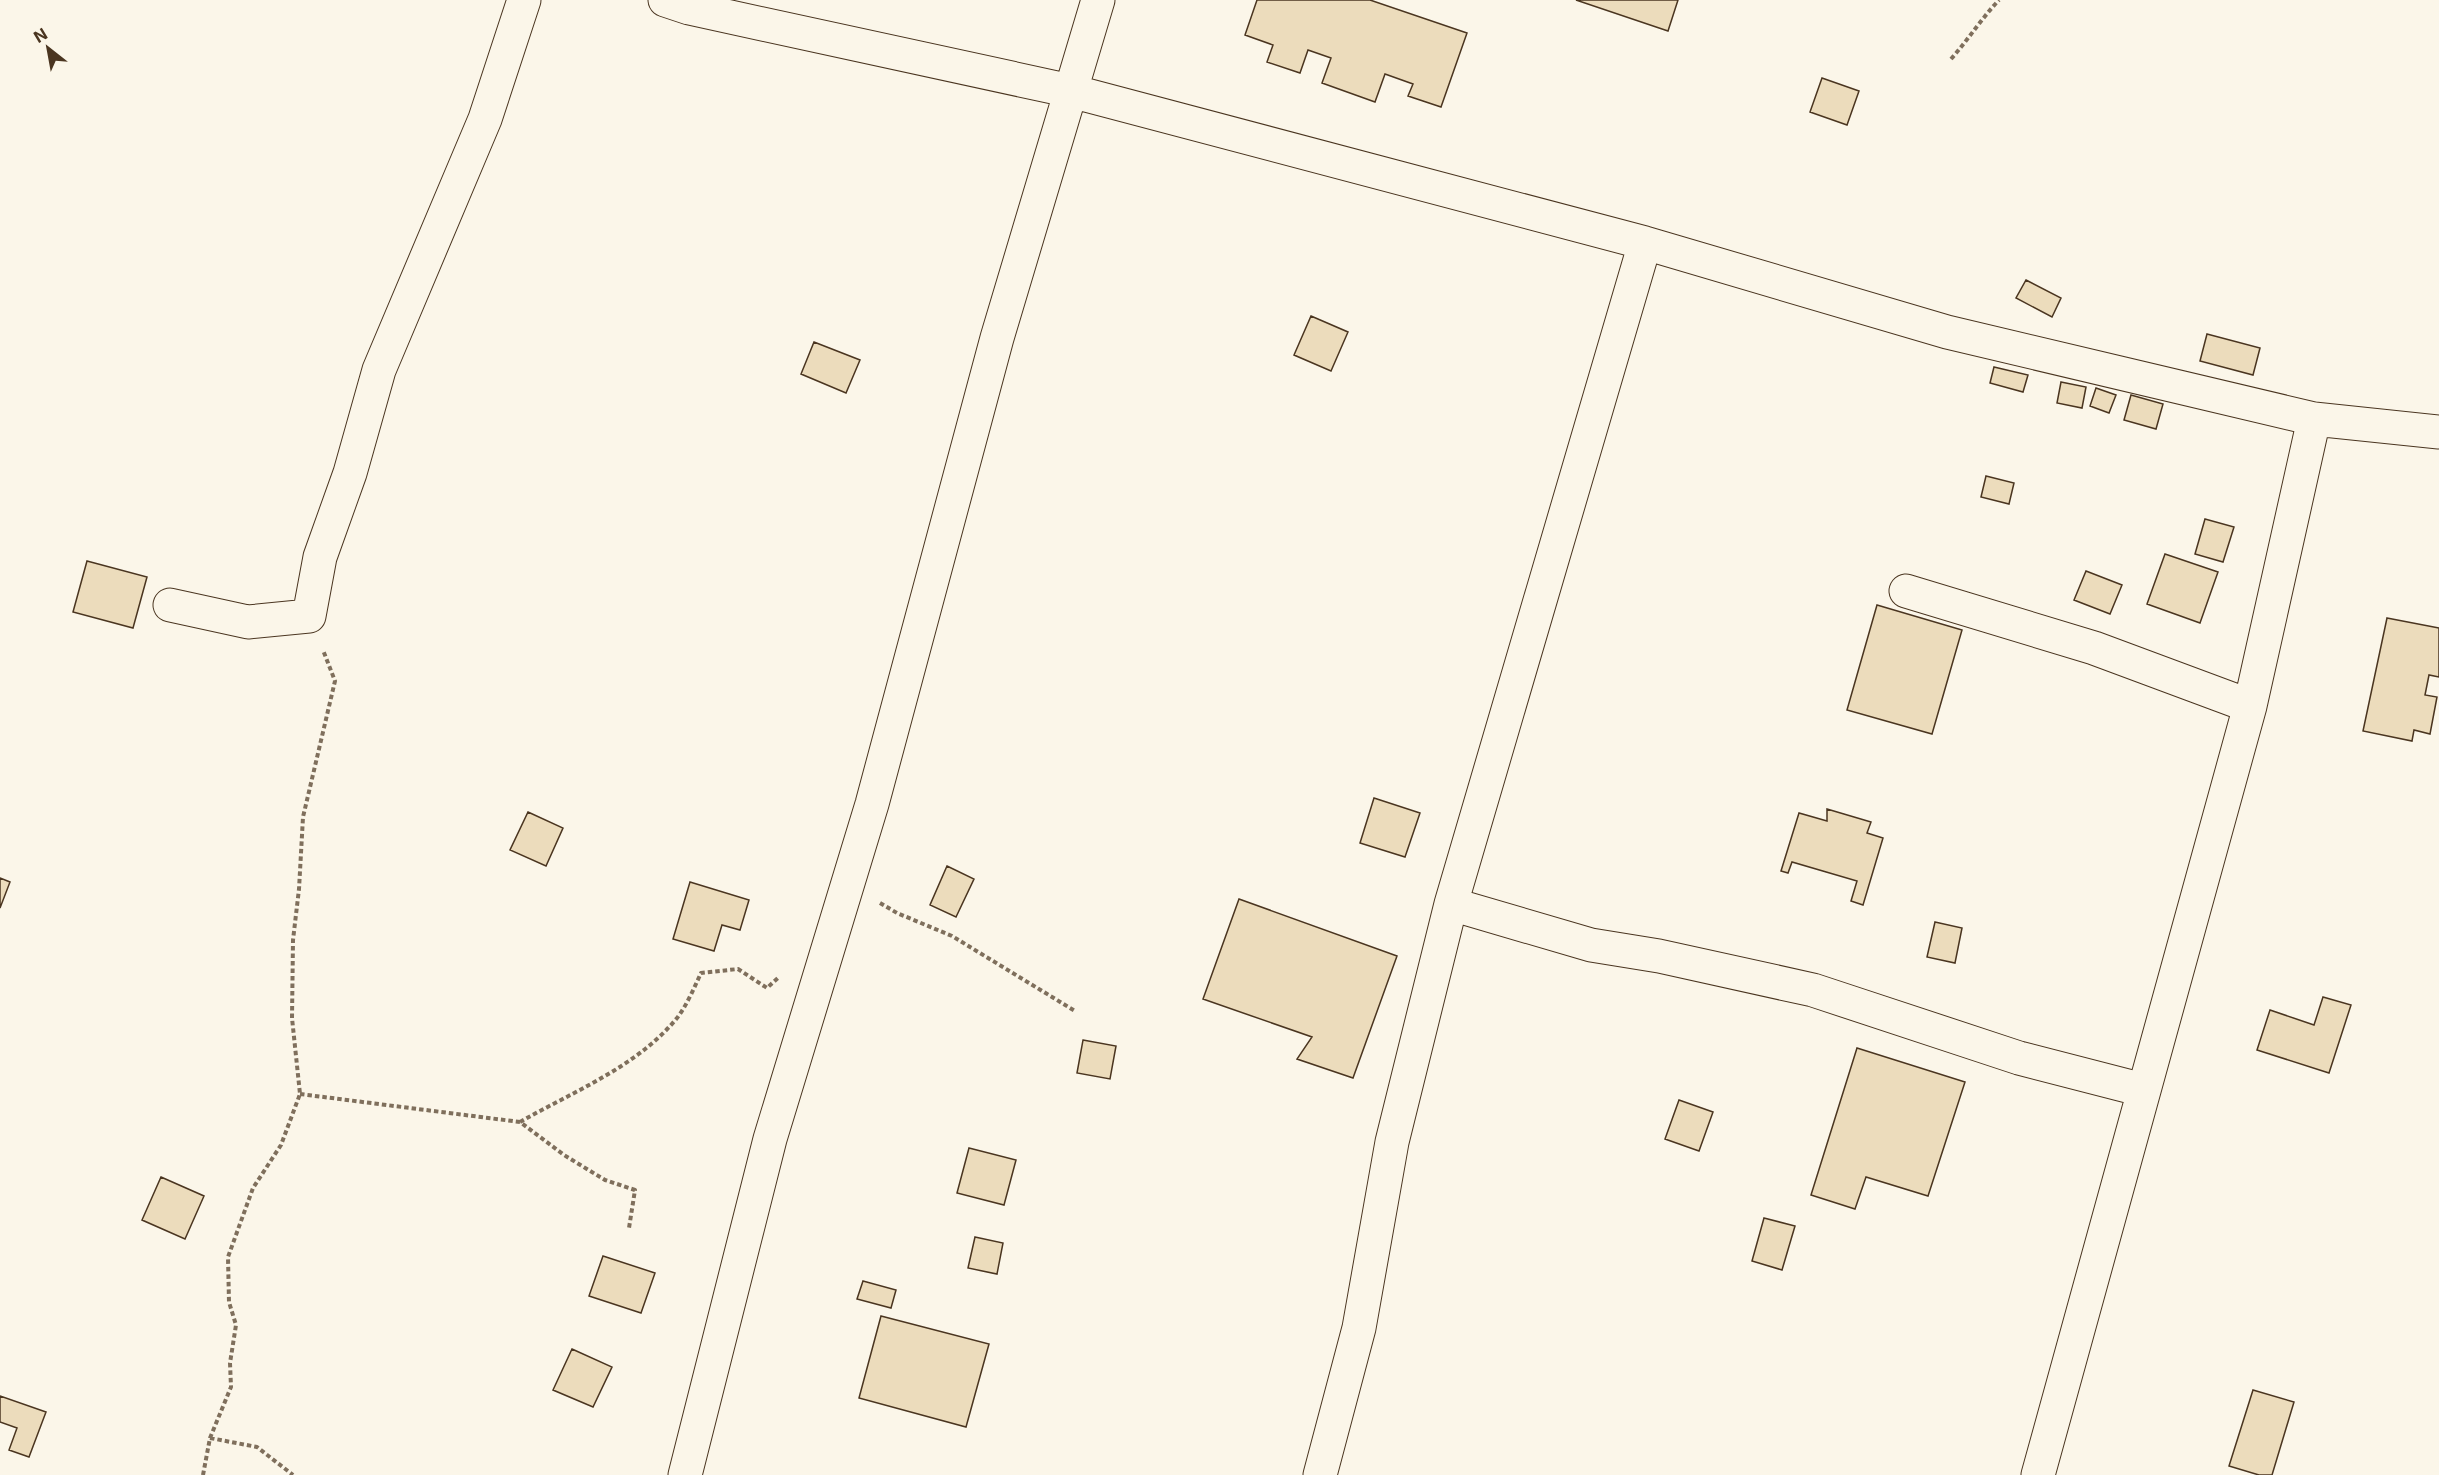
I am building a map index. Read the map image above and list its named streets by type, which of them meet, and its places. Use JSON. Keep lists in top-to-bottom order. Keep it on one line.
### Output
{"north":"top left"}
